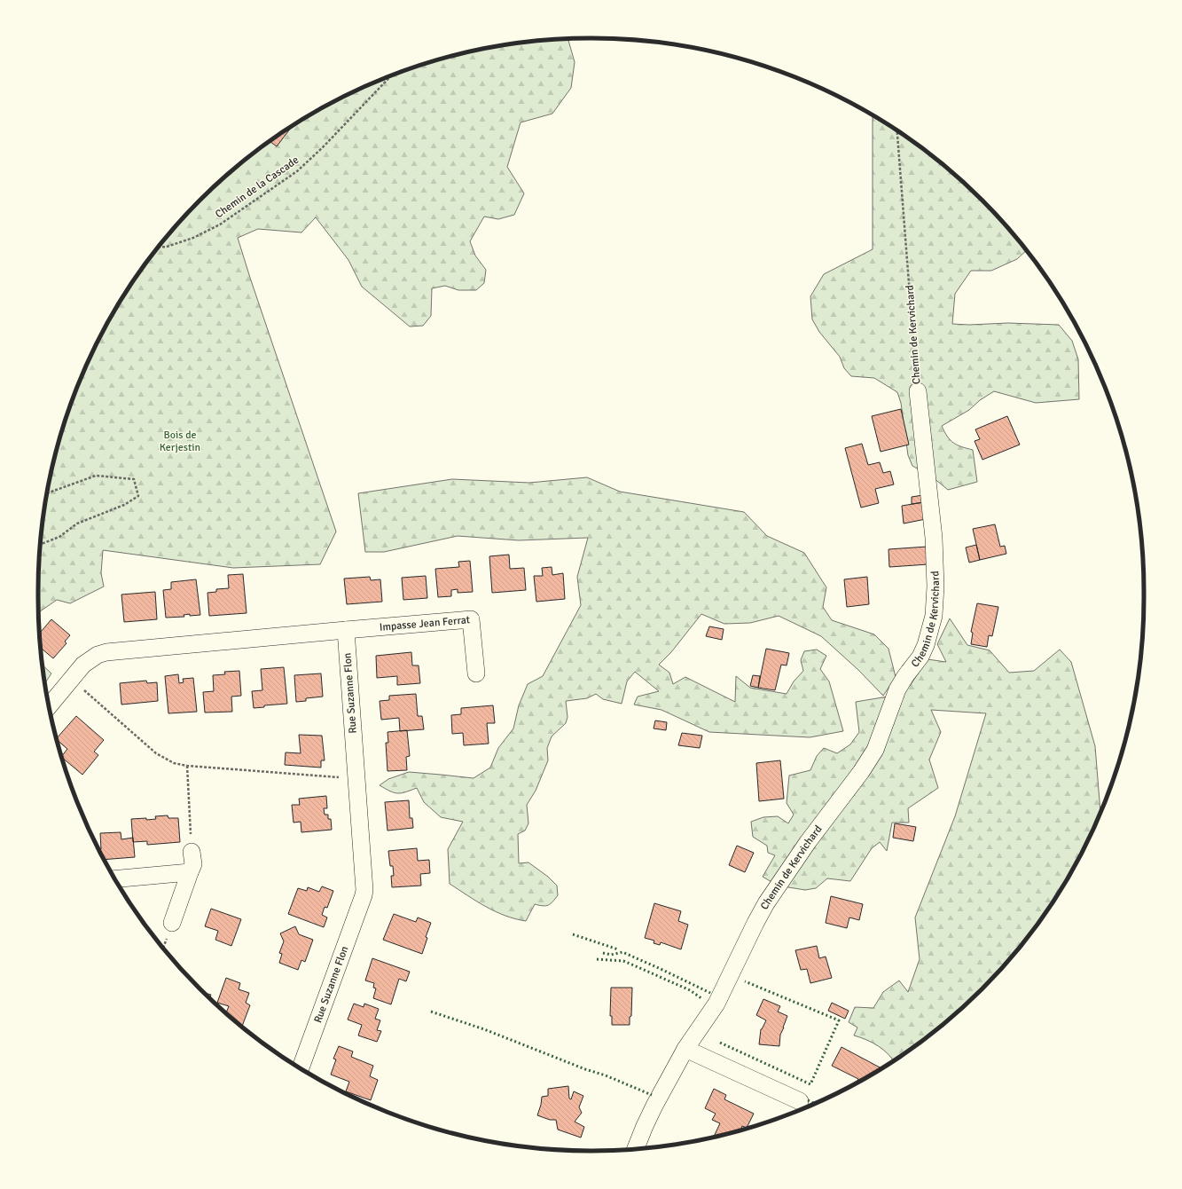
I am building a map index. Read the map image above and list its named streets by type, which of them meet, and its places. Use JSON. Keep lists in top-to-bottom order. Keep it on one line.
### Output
{"streets":{"street":["Chemin de Kervichard","Impasse Jean Ferrat","Rue Suzanne Flon"],"path":["Chemin de la Cascade"]},"crossings":[["Impasse Jean Ferrat","Rue Suzanne Flon"]],"parks":["Bois de Kerjestin"]}
